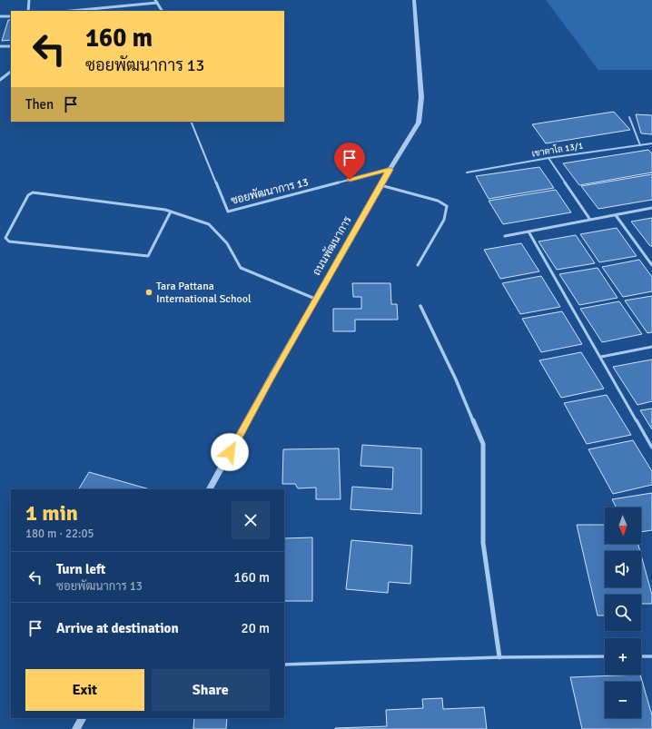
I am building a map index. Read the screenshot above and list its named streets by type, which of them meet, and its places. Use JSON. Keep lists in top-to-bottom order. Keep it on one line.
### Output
{"streets":{"street":["ถนนพัฒนาการ"],"lane":["เขาตาโล 13/1","ซอยพัฒนาการ 13"]},"crossings":[["ซอยพัฒนาการ 13","ถนนพัฒนาการ"]],"places":["Tara Pattana International School"],"north":"bottom","page":{"turn":["160 m","ซอยพัฒนาการ 13"],"then":"Then","heading":["1 min","180 m · 22:05"],"map_buttons":["+","−"],"list":[{"name":"Turn left","note":"ซอยพัฒนาการ 13","value":"160 m"},{"name":"Arrive at destination","value":"20 m"}],"buttons":["Exit","Share"]}}
